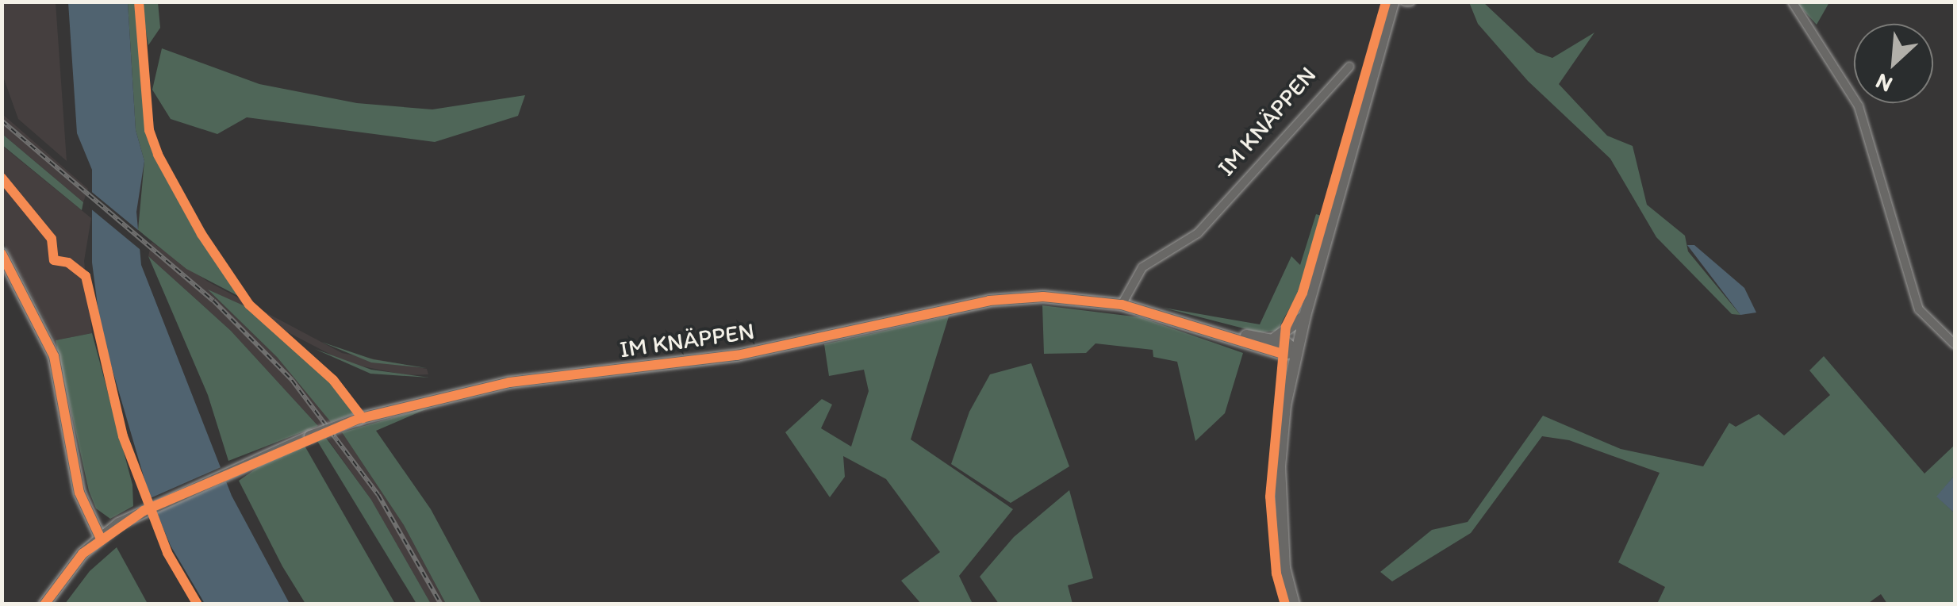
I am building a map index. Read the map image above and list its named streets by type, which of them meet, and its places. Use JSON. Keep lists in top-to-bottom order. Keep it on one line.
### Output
{"streets":{"street":["IM KNÄPPEN"]},"north":"bottom left"}
